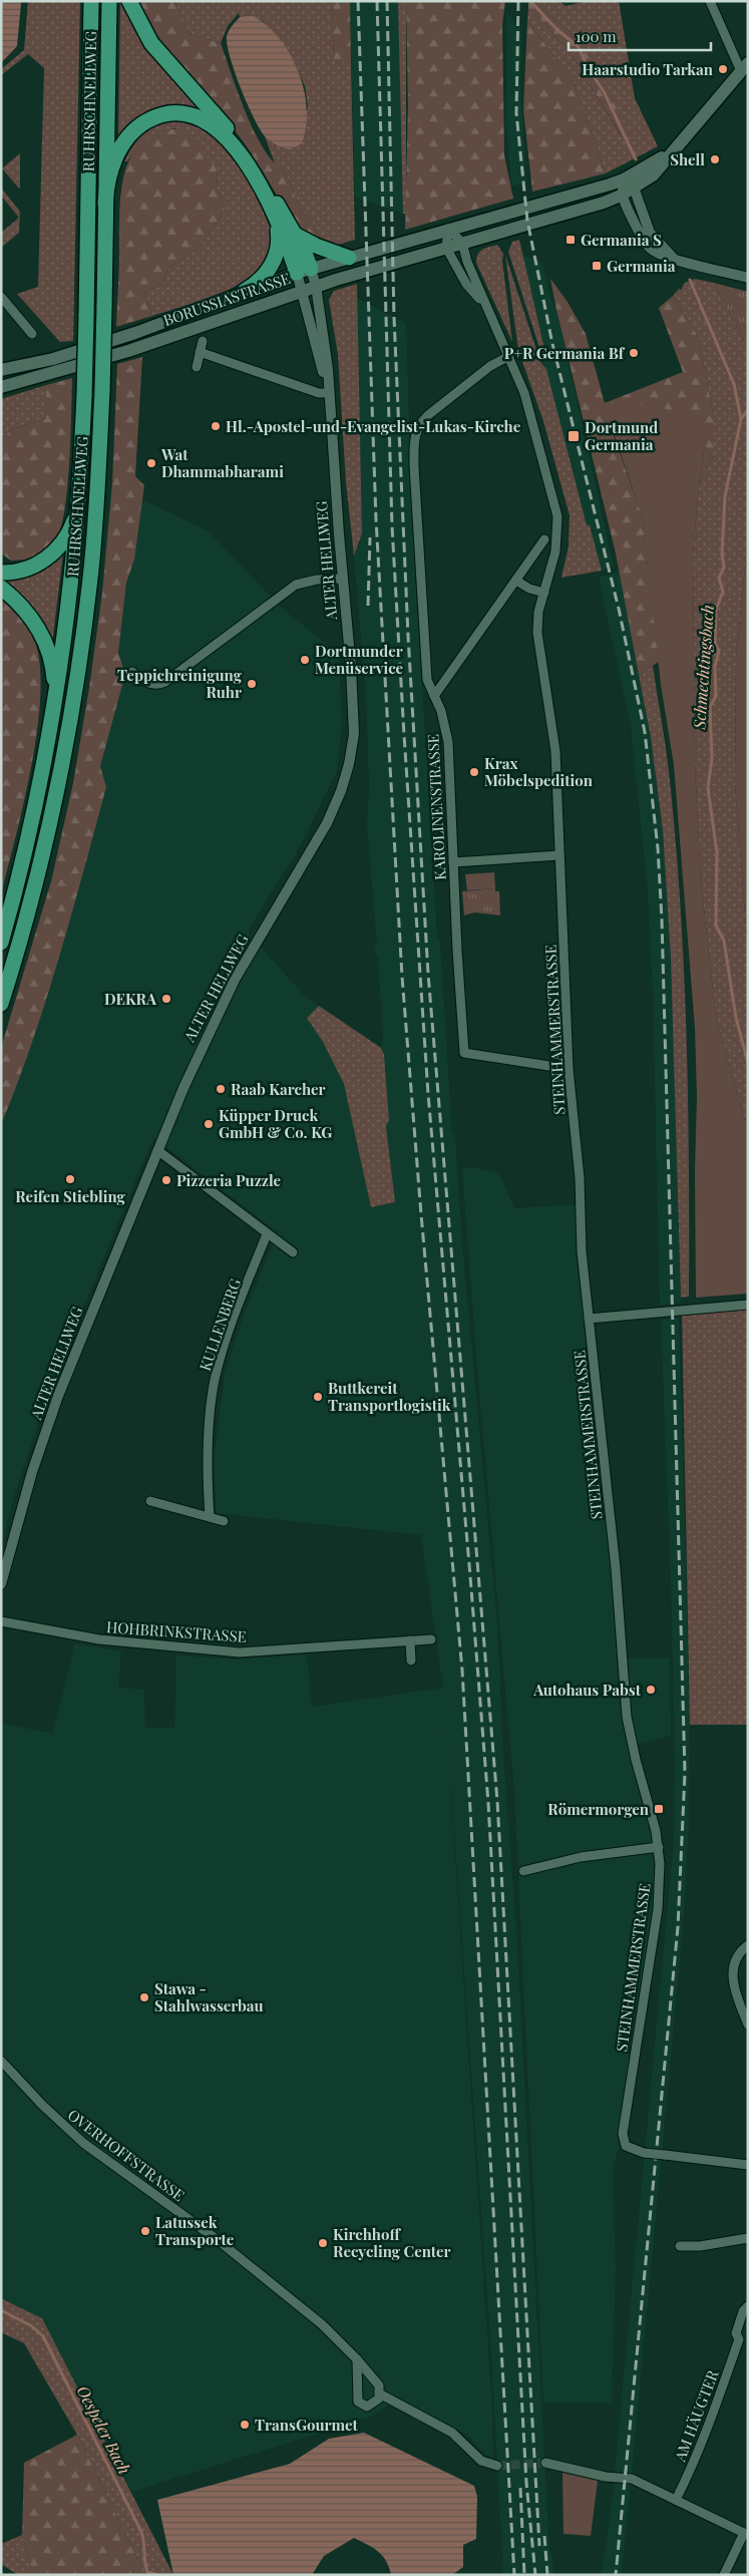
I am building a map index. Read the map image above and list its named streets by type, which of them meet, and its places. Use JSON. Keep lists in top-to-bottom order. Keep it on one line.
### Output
{"streets":{"highway":["RUHRSCHNELLWEG"],"main road":["BORUSSIASTRASSE"],"street":["ALTER HELLWEG","KAROLINENSTRASSE","STEINHAMMERSTRASSE","KULLENBERG","HOHBRINKSTRASSE","OVERHOFFSTRASSE","AM HÄUGTER"]},"crossings":[["BORUSSIASTRASSE","ALTER HELLWEG"],["BORUSSIASTRASSE","STEINHAMMERSTRASSE"],["KAROLINENSTRASSE","STEINHAMMERSTRASSE"]],"water":["Schmechtingsbach","Oespeler Bach"],"places":{"other":["Haarstudio Tarkan","Shell","P+R Germania Bf","Hl.-Apostel-und-Evangelist-Lukas-Kirche","Wat Dhammabharami","Dortmunder Menüservice","Teppichreinigung Ruhr","Krax Möbelspedition","DEKRA","Raab Karcher","Küpper Druck GmbH & Co. KG","Reifen Stiebling","Pizzeria Puzzle","Buttkereit Transportlogistik","Autohaus Pabst","Stawa - Stahlwasserbau","Latussek Transporte","Kirchhoff Recycling Center","TransGourmet"],"transit":["Germania S","Germania","Dortmund Germania","Römermorgen"]},"scale_bar":"100 m"}
